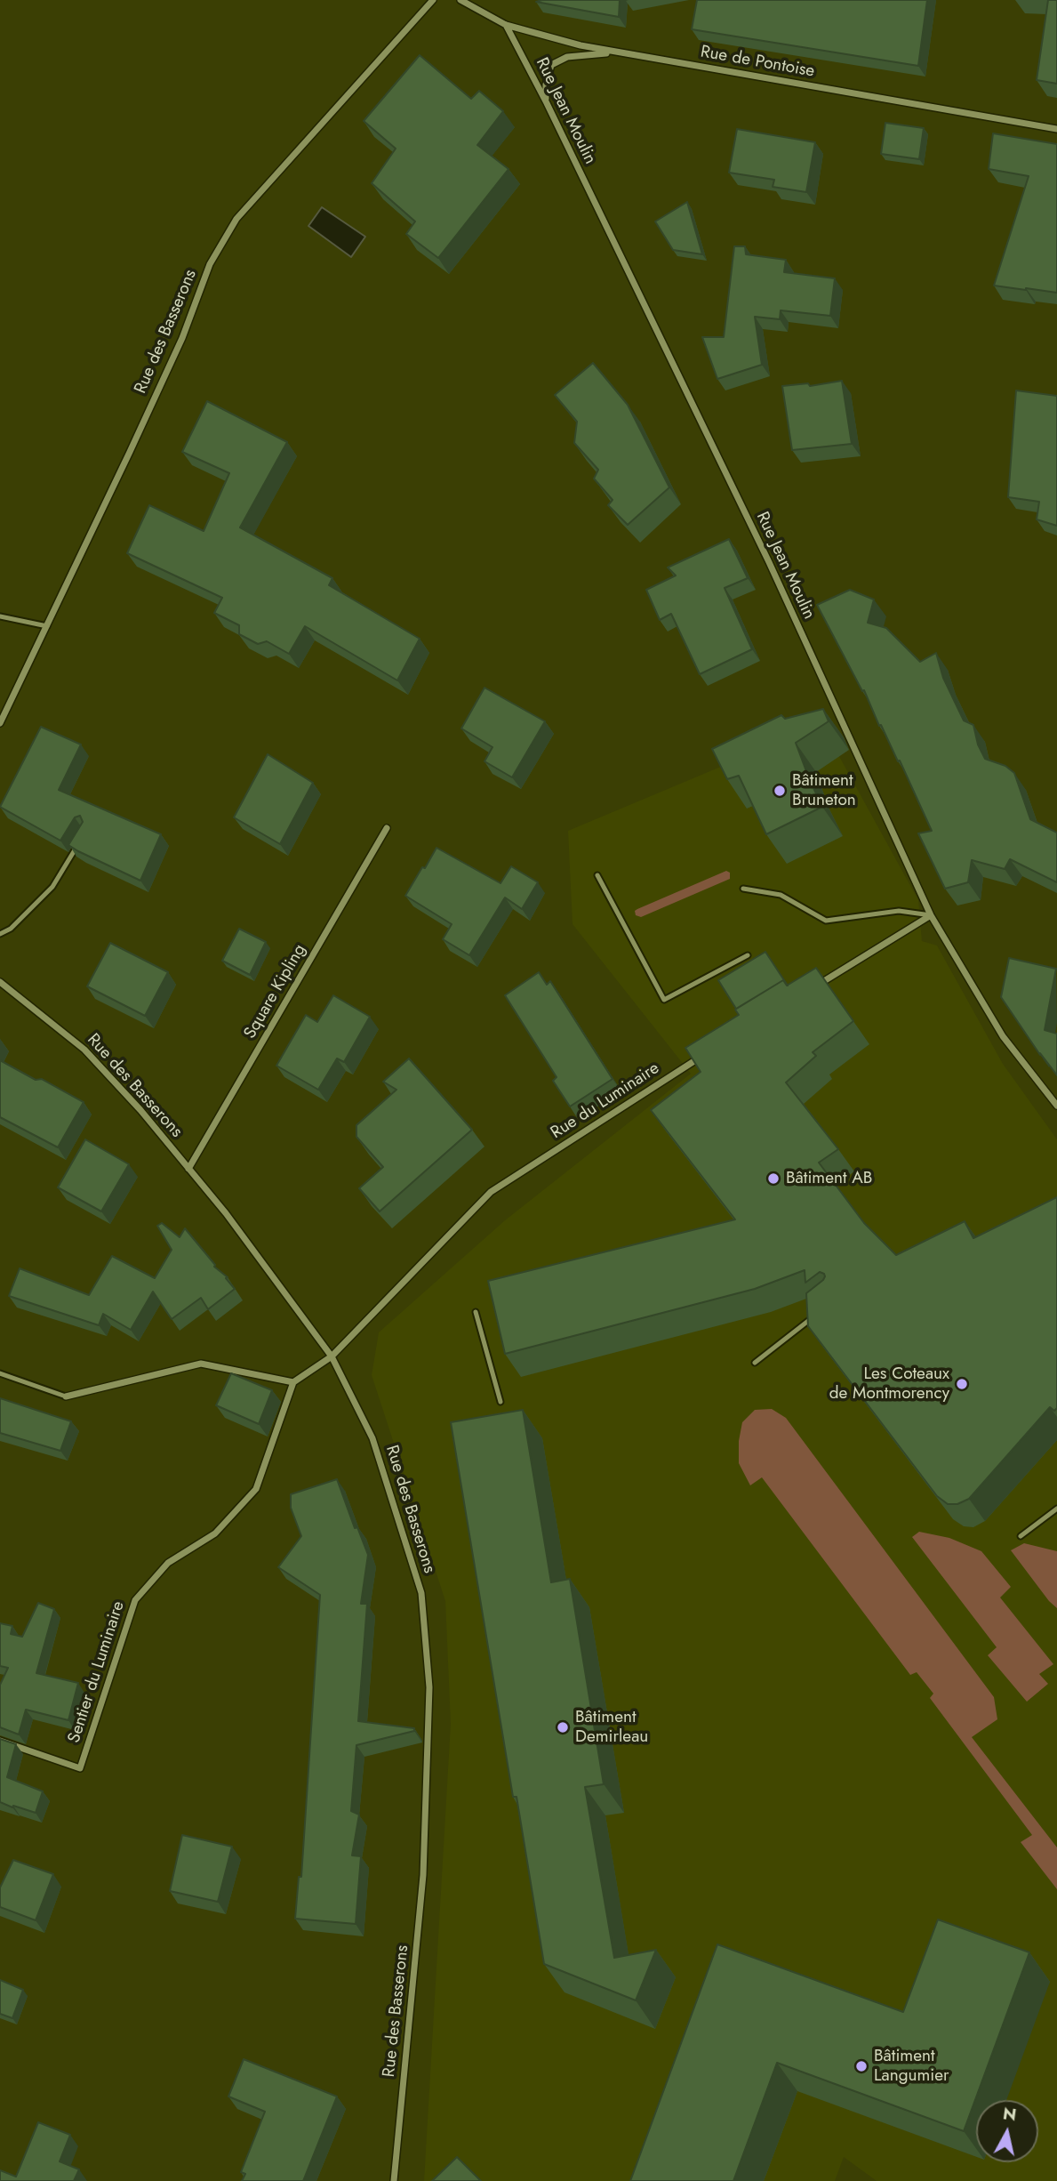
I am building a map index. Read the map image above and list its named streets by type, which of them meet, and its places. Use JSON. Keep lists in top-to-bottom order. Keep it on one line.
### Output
{"streets":{"street":["Rue de Pontoise","Rue Jean Moulin","Rue des Basserons","Square Kipling","Rue du Luminaire","Sentier du Luminaire"]},"crossings":[["Rue de Pontoise","Rue Jean Moulin"],["Rue des Basserons","Square Kipling"],["Rue des Basserons","Rue du Luminaire"]],"places":["Bâtiment Bruneton","Bâtiment AB","Les Coteaux de Montmorency","Bâtiment Demirleau","Bâtiment Langumier"],"north":"top"}
